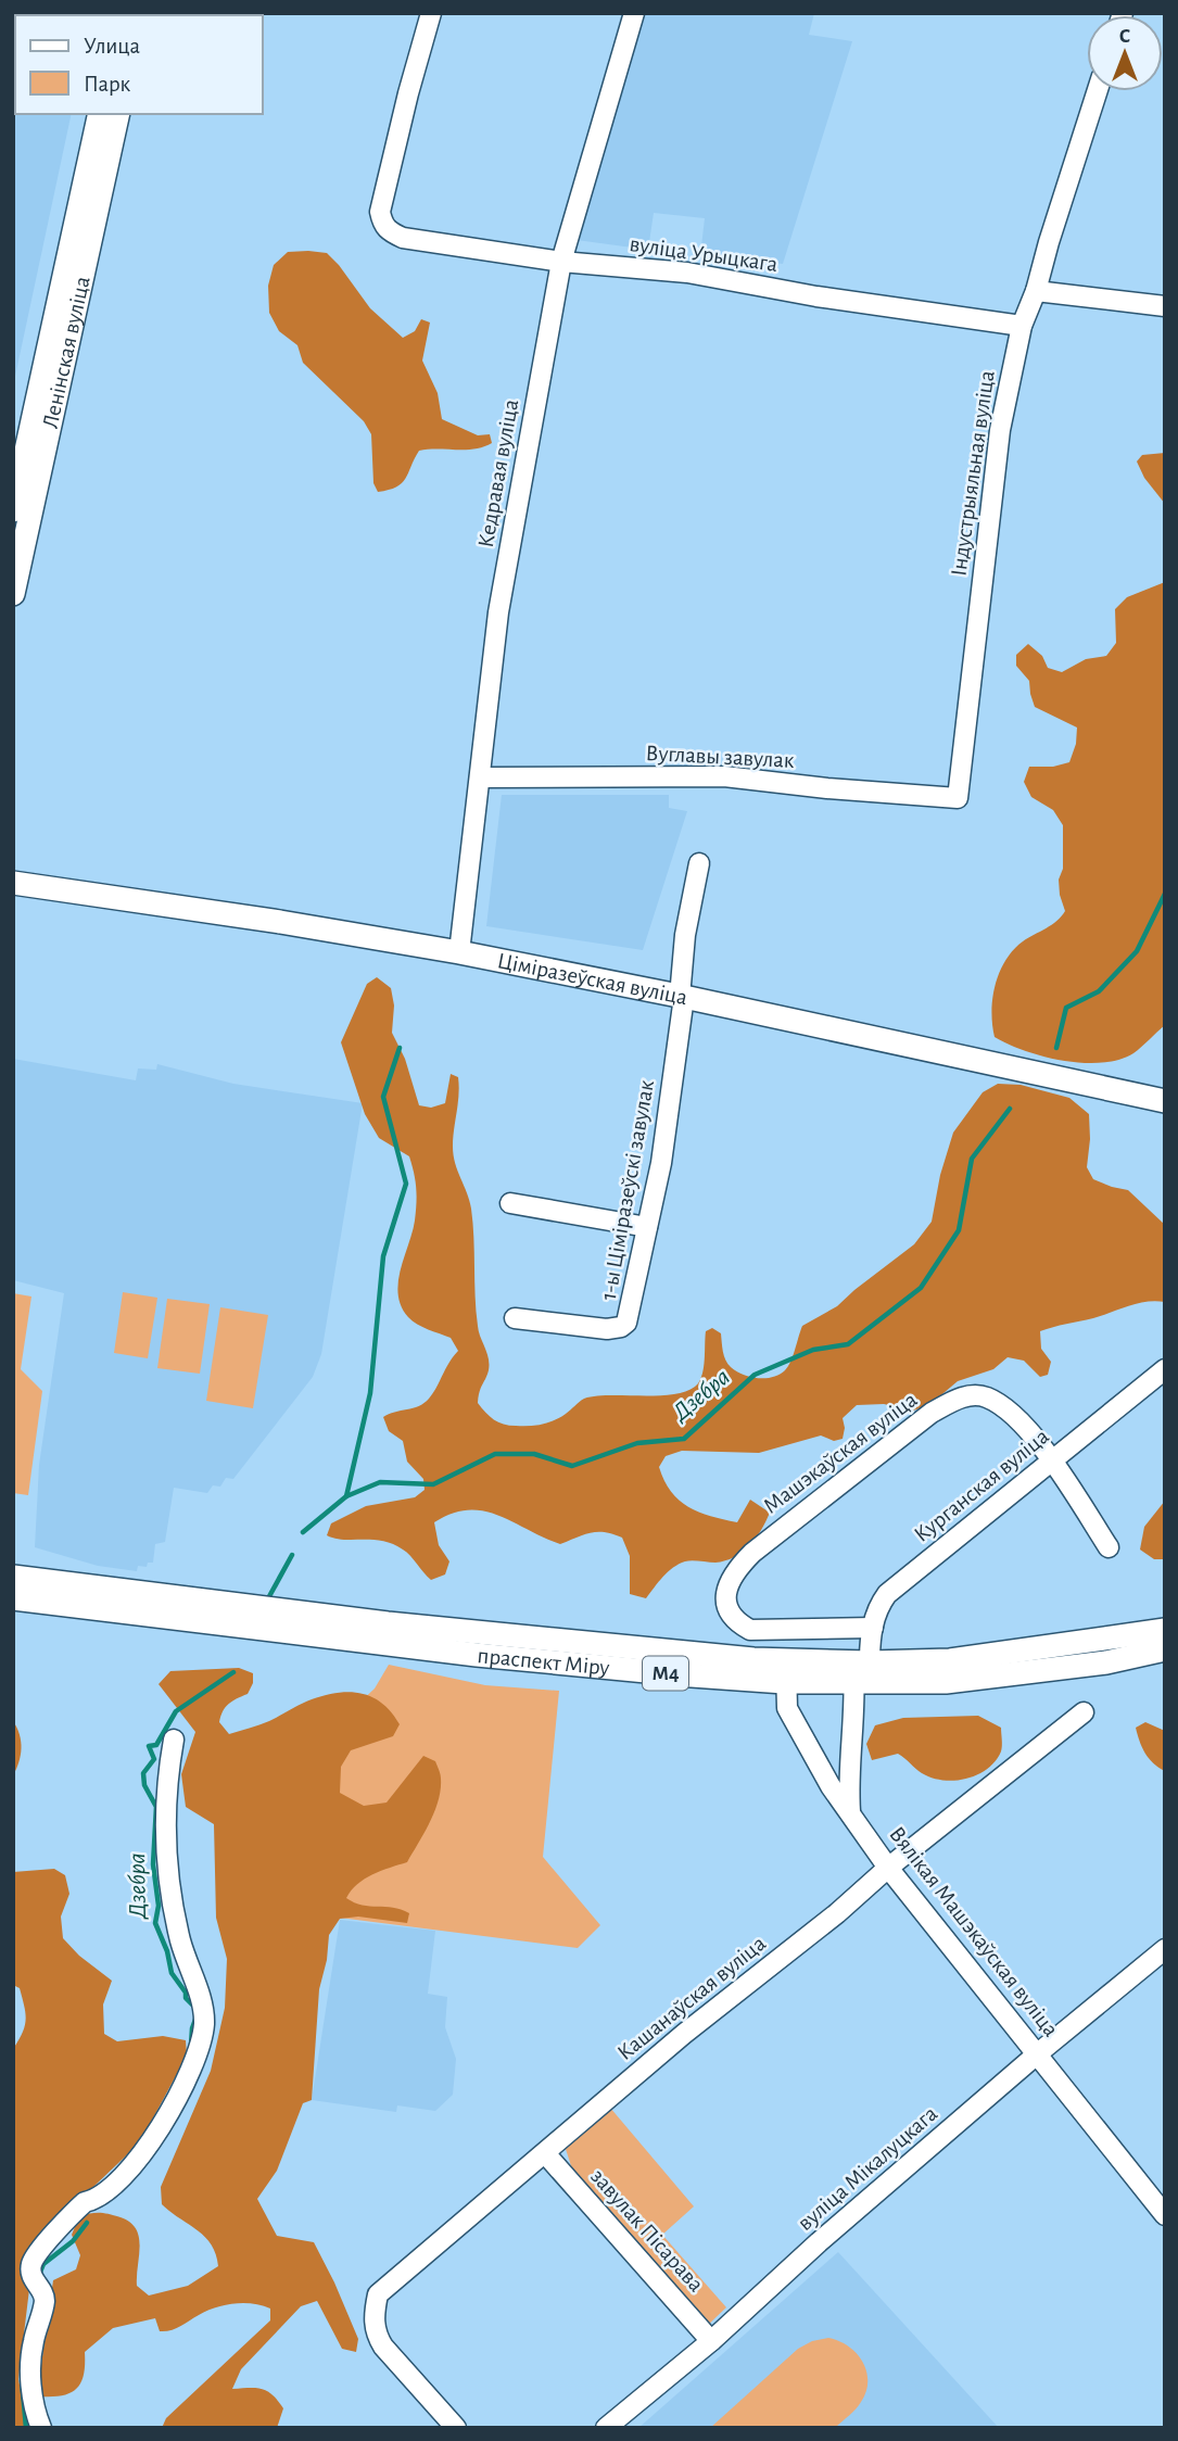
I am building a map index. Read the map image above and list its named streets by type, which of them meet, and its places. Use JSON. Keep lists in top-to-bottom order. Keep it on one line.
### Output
{"streets":{"main road":["Ленінская вуліца","Ціміразеўская вуліца","праспект Міру","М4"],"street":["вуліца Урыцкага","Кедравая вуліца","Індустрыяльная вуліца","Вуглавы завулак","1-ы Ціміразеўскі завулак","Машэкаўская вуліца","Курганская вуліца","Вялікая Машэкаўская вуліца","Кашанаўская вуліца","вуліца Мікалуцкага","завулак Пісарава"]},"crossings":[["вуліца Урыцкага","Кедравая вуліца"],["вуліца Урыцкага","Індустрыяльная вуліца"],["Кедравая вуліца","Вуглавы завулак"],["Кедравая вуліца","Ціміразеўская вуліца"],["Індустрыяльная вуліца","Вуглавы завулак"],["Ціміразеўская вуліца","1-ы Ціміразеўскі завулак"],["Машэкаўская вуліца","Курганская вуліца"],["Курганская вуліца","праспект Міру"],["Курганская вуліца","Вялікая Машэкаўская вуліца"],["праспект Міру","Вялікая Машэкаўская вуліца"],["Вялікая Машэкаўская вуліца","Кашанаўская вуліца"],["Вялікая Машэкаўская вуліца","вуліца Мікалуцкага"],["Кашанаўская вуліца","завулак Пісарава"],["вуліца Мікалуцкага","завулак Пісарава"]],"water":["Дзебра"],"legend":["Улица","Парк"],"north":"top"}
